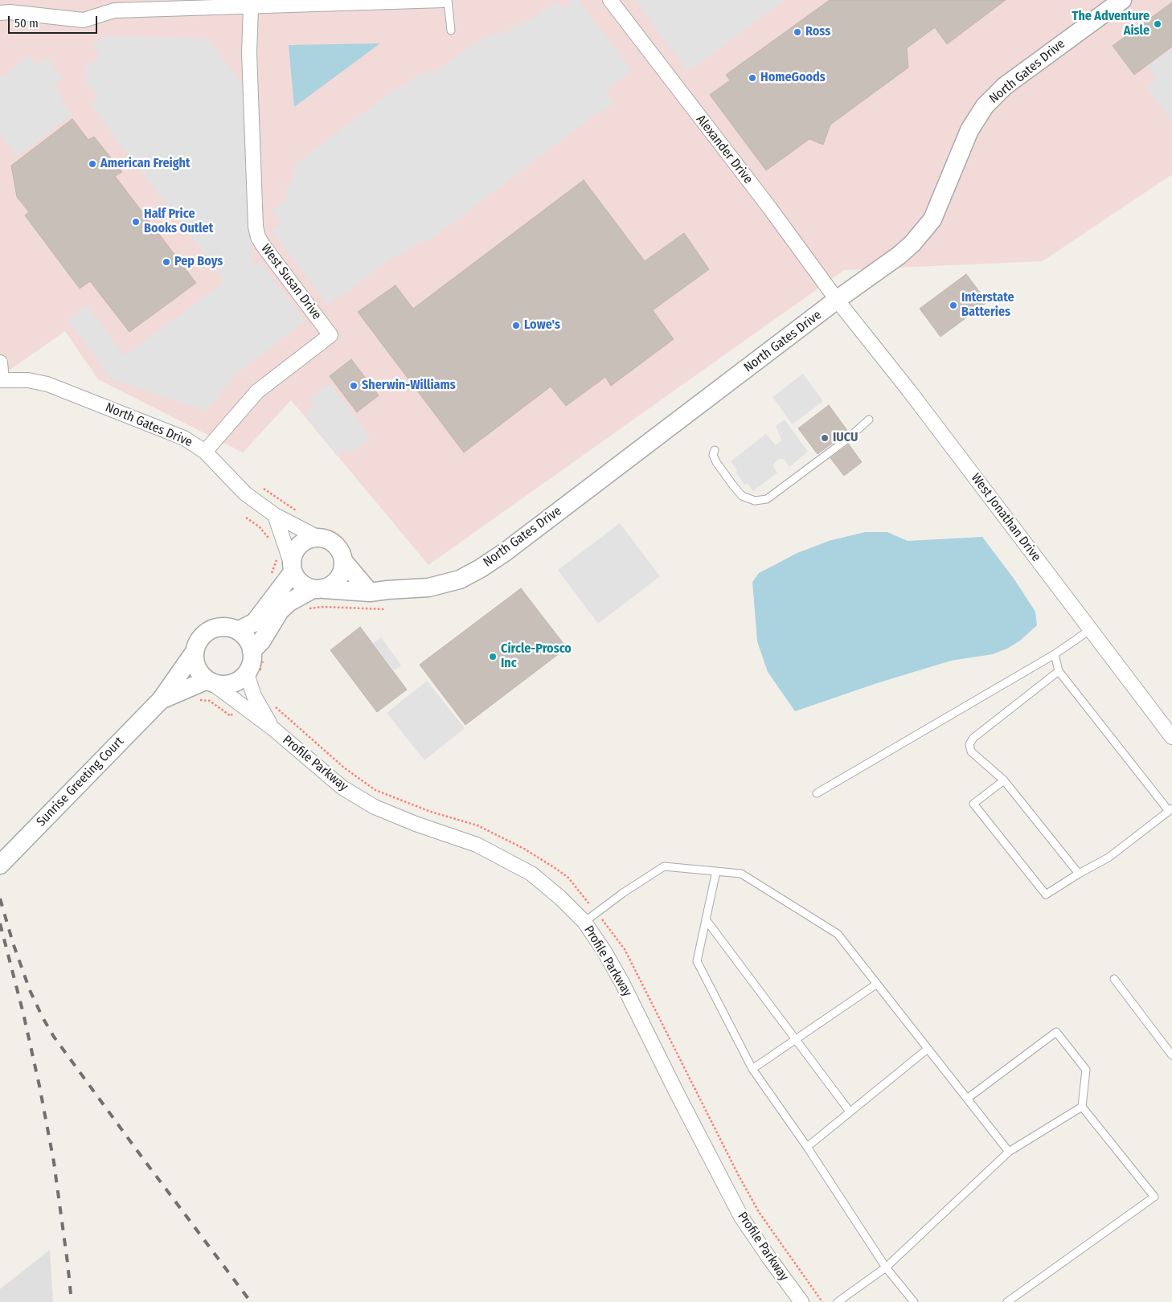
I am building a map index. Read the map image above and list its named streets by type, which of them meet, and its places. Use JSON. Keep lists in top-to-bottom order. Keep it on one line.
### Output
{"streets":{"street":["North Gates Drive","Alexander Drive","West Susan Drive","West Jonathan Drive","Profile Parkway","Sunrise Greeting Court"]},"crossings":[["North Gates Drive","Alexander Drive"],["North Gates Drive","West Susan Drive"],["North Gates Drive","West Jonathan Drive"],["Alexander Drive","West Jonathan Drive"],["Profile Parkway","Sunrise Greeting Court"]],"places":["The Adventure Aisle","Ross","HomeGoods","American Freight","Half Price Books Outlet","Pep Boys","Interstate Batteries","Lowe's","Sherwin-Williams","IUCU","Circle-Prosco Inc"],"scale_bar":"50 m"}
